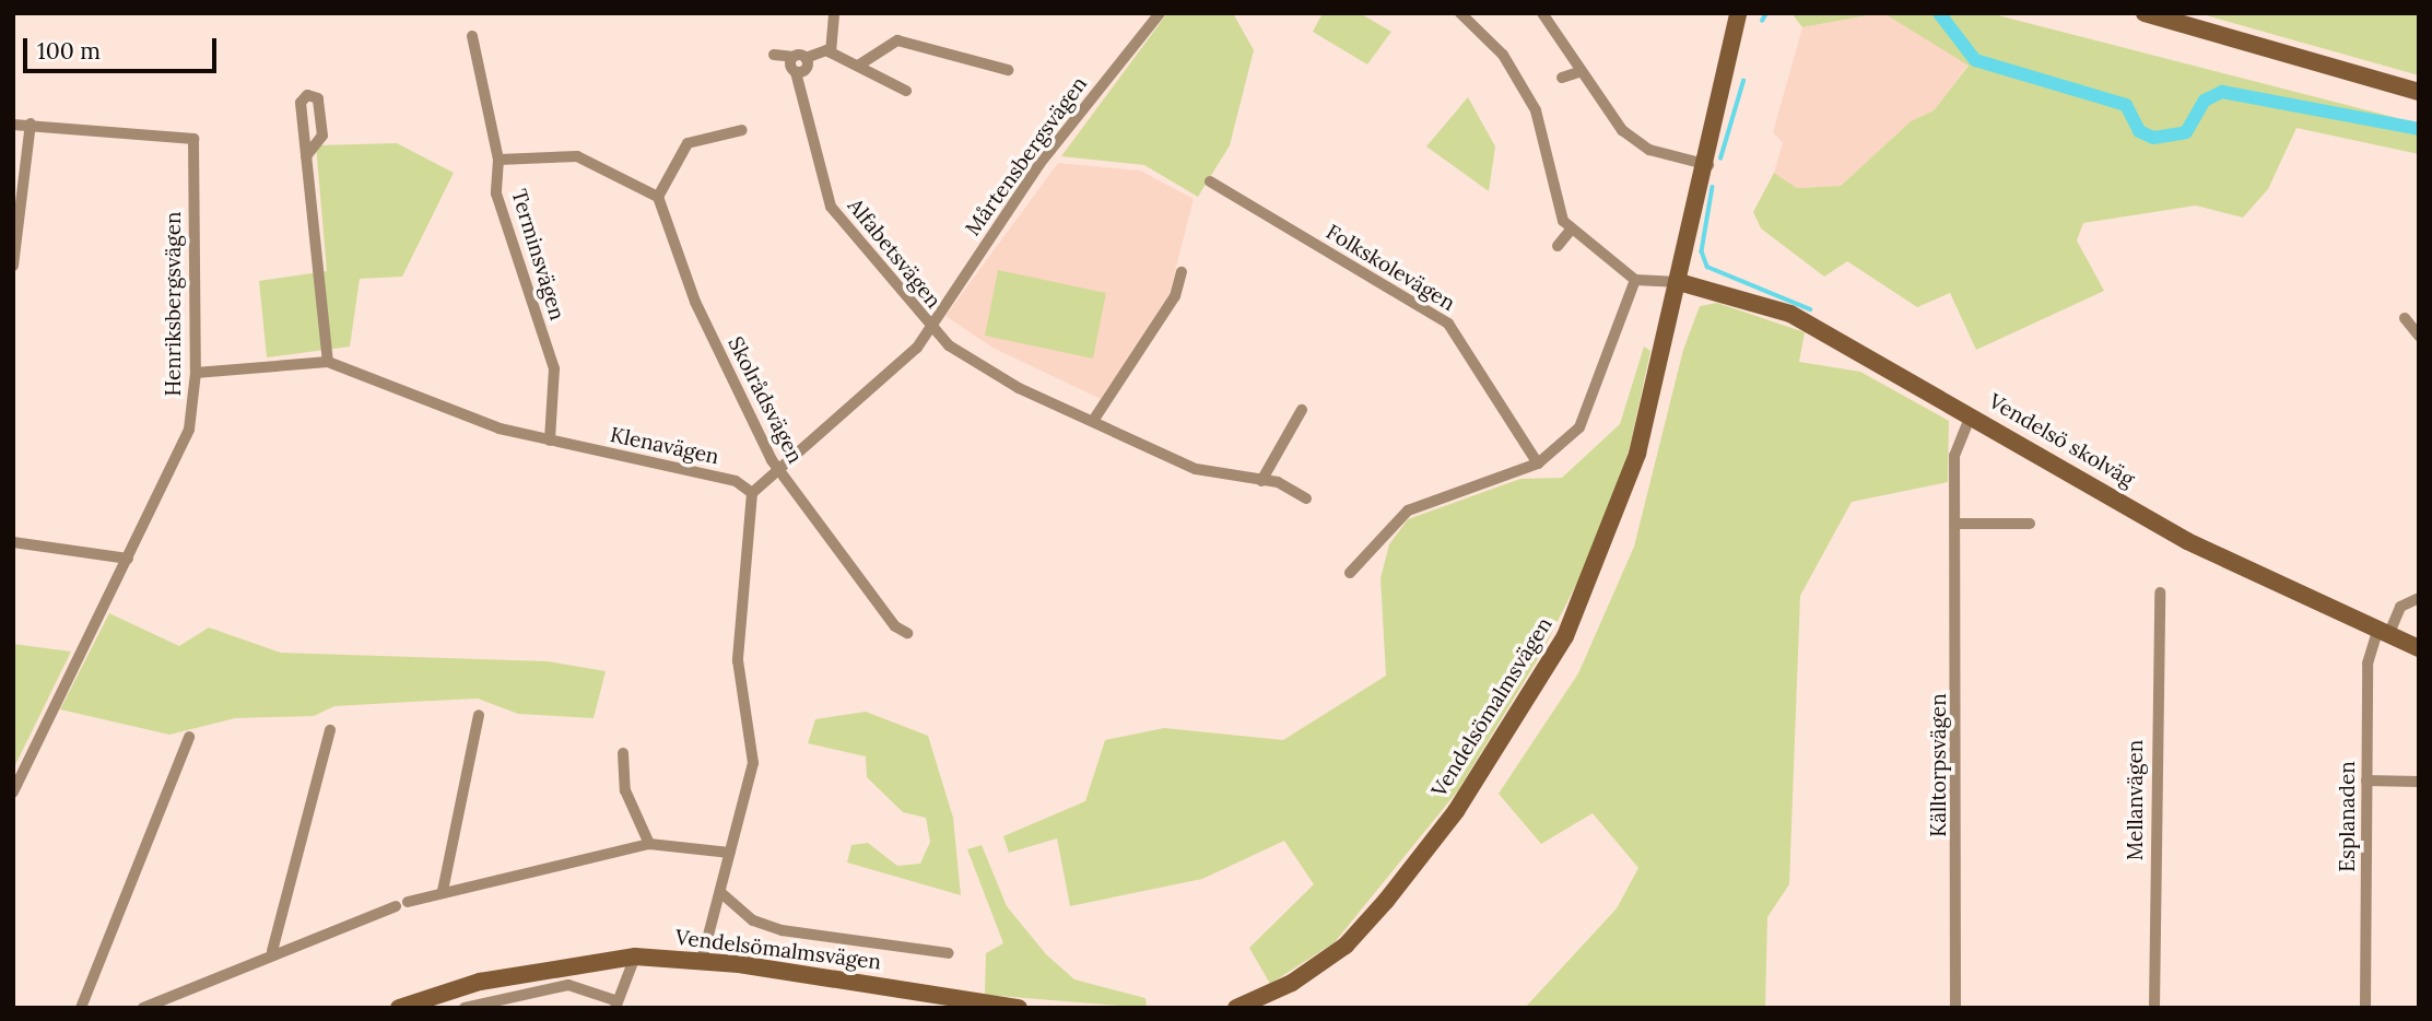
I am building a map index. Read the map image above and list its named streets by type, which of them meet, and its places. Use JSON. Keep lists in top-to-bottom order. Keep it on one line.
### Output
{"streets":{"street":["Mårtensbergsvägen","Alfabetsvägen","Terminsvägen","Folkskolevägen","Henriksbergsvägen","Skolrådsvägen","Vendelsö skolväg","Klenavägen","Vendelsömalmsvägen","Källtorpsvägen","Mellanvägen","Esplanaden"]},"crossings":[["Mårtensbergsvägen","Alfabetsvägen"],["Mårtensbergsvägen","Skolrådsvägen"],["Mårtensbergsvägen","Klenavägen"],["Terminsvägen","Klenavägen"],["Henriksbergsvägen","Klenavägen"],["Vendelsö skolväg","Vendelsömalmsvägen"],["Vendelsö skolväg","Källtorpsvägen"],["Vendelsö skolväg","Esplanaden"]],"scale_bar":"100 m"}
